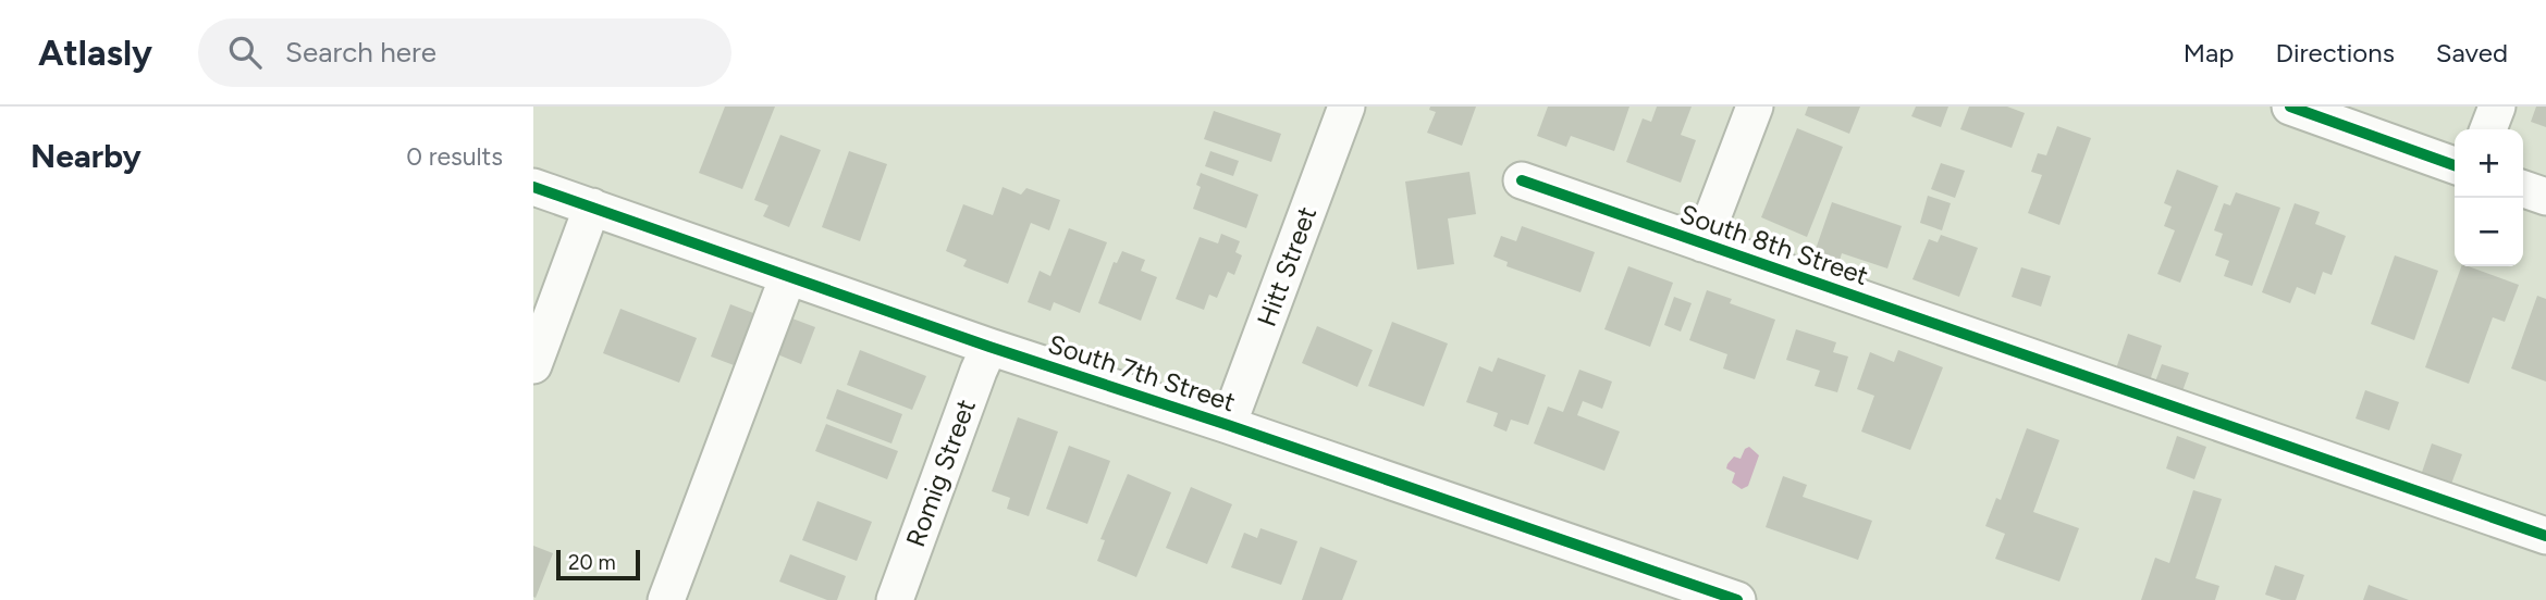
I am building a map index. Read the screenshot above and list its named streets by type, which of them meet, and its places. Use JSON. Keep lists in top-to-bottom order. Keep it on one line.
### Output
{"streets":{"street":["South 8th Street","Hitt Street","South 7th Street","Romig Street"]},"crossings":[["Hitt Street","South 7th Street"],["South 7th Street","Romig Street"]],"scale_bar":"20 m","page":{"header":"Atlasly","search":"Search here","nav":["Map","Directions","Saved"],"heading":["Nearby","0 results"],"map_buttons":["+","−"],"scale":"20 m"}}
